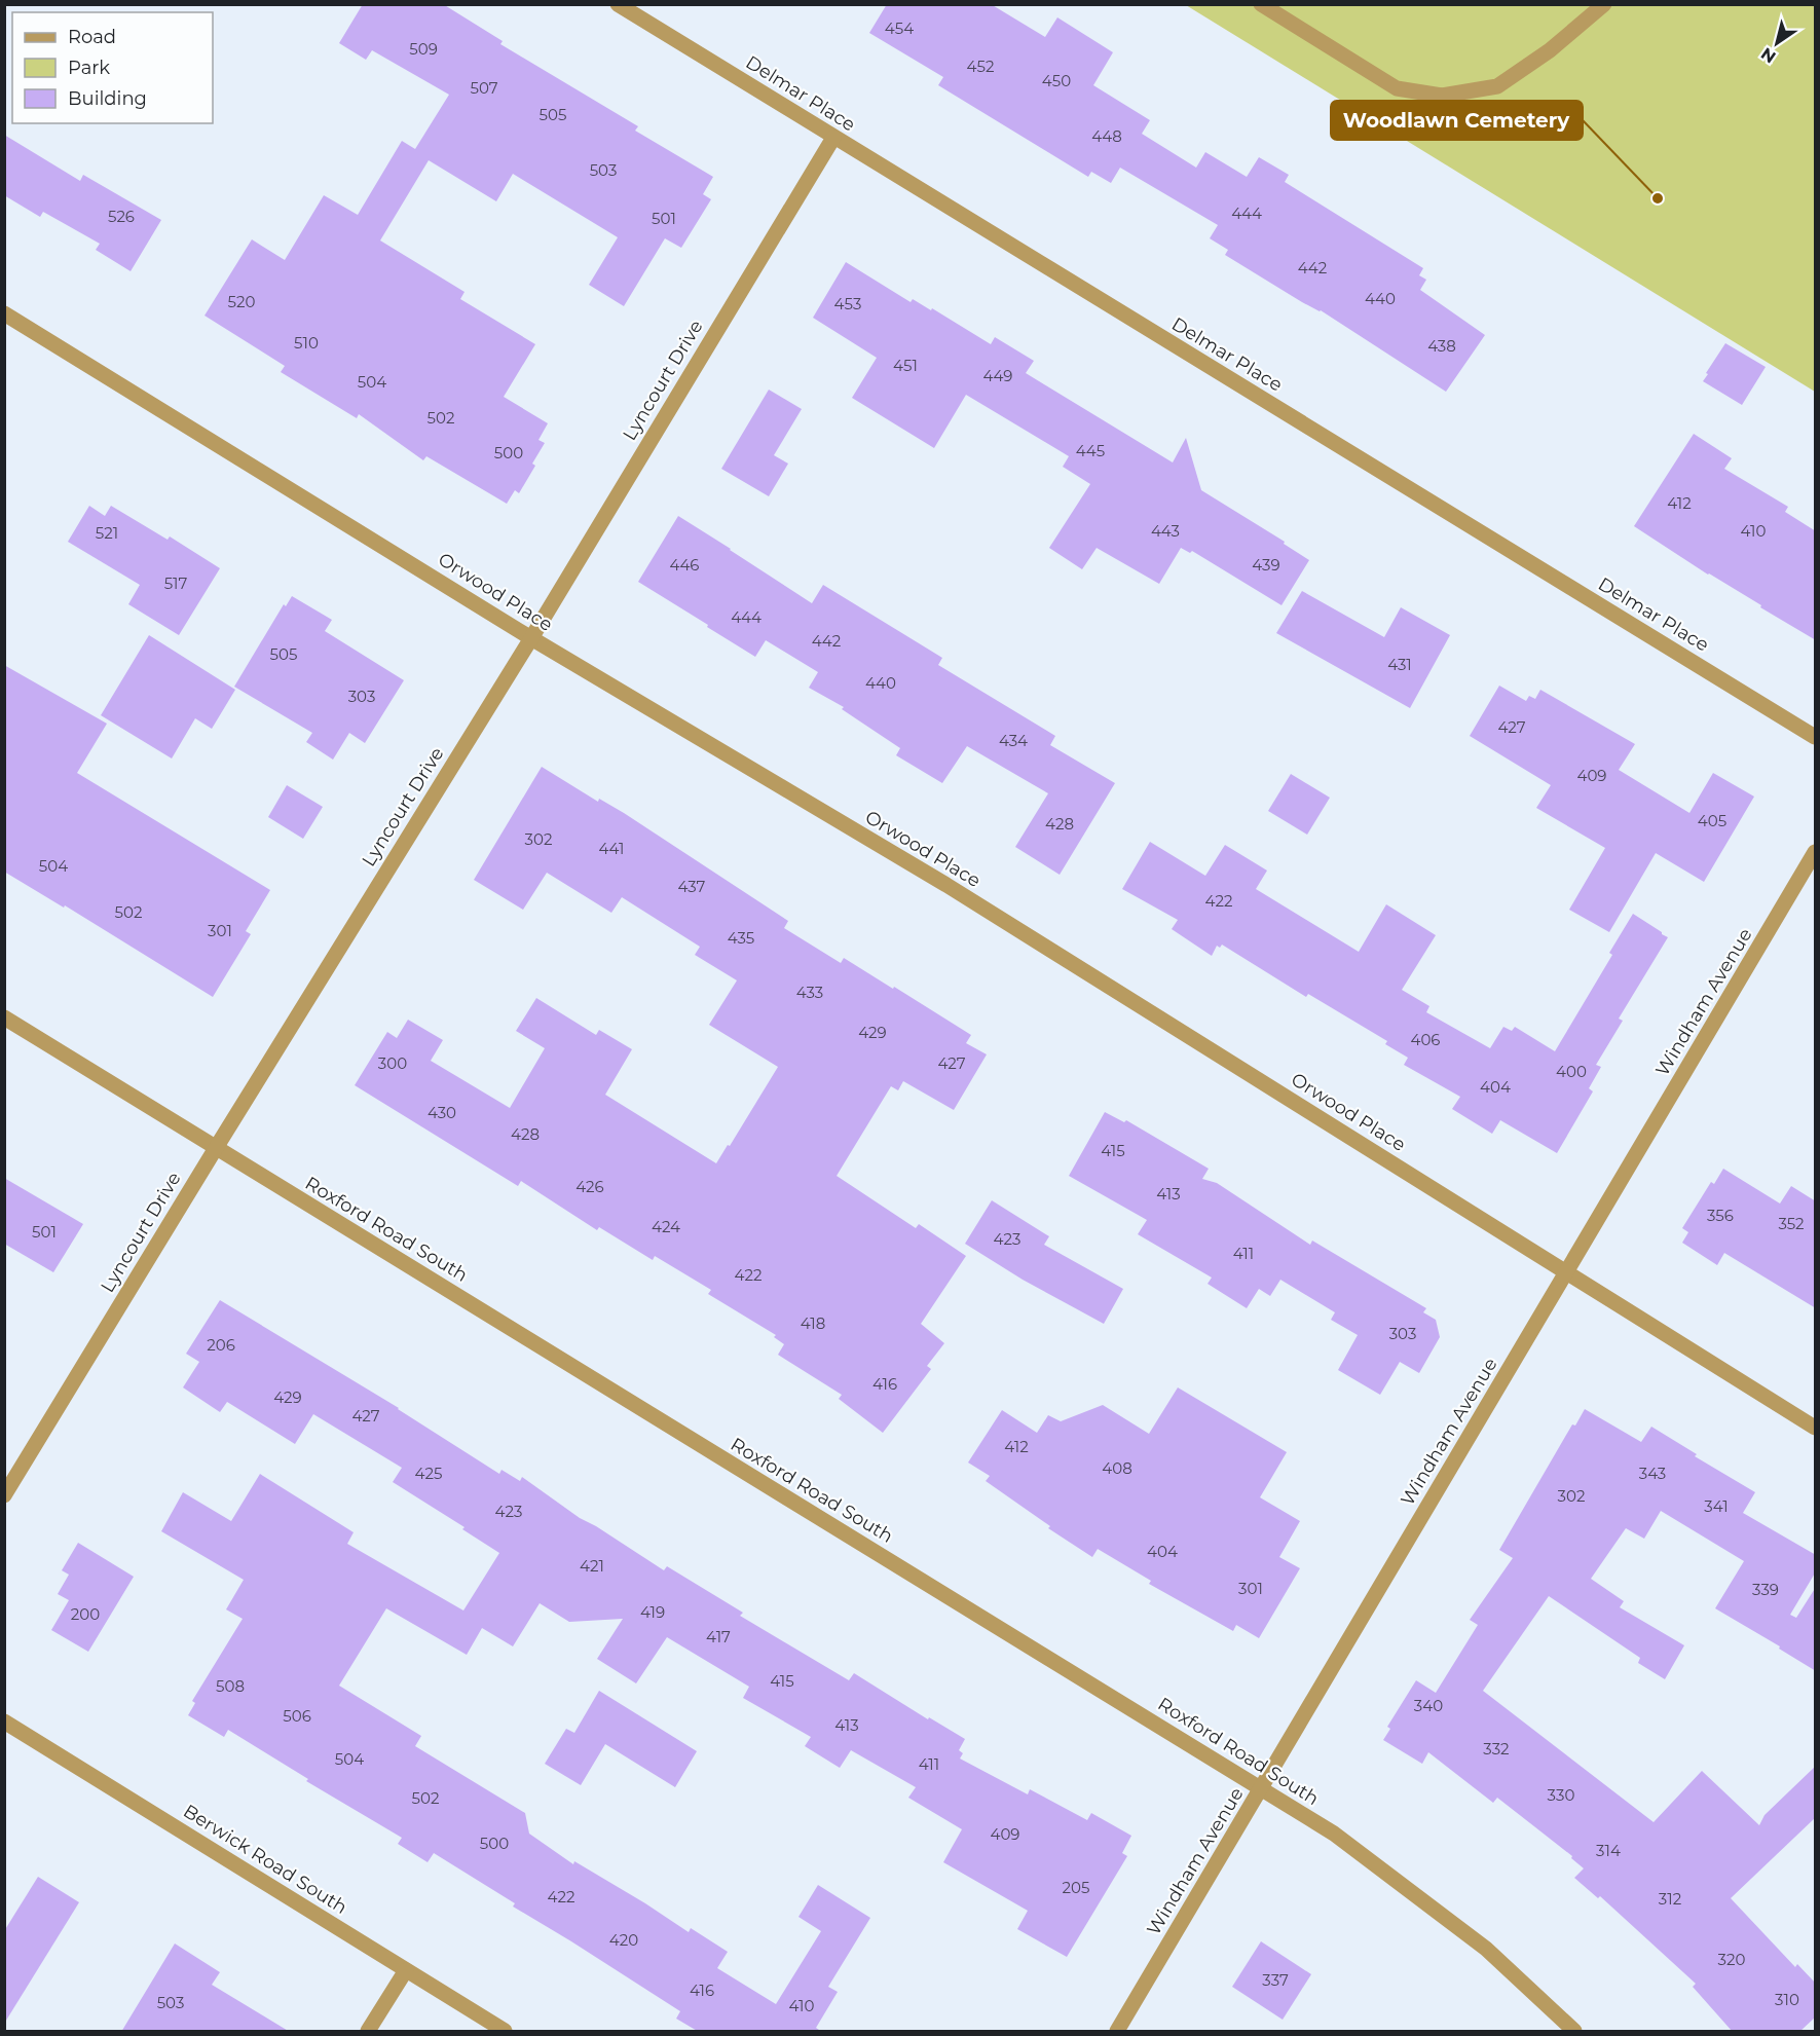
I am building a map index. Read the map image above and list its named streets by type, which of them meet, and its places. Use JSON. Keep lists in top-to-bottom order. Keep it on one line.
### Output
{"streets":{"street":["Delmar Place","Lyncourt Drive","Orwood Place","Windham Avenue","Roxford Road South","Berwick Road South"]},"crossings":[["Delmar Place","Lyncourt Drive"],["Lyncourt Drive","Orwood Place"],["Lyncourt Drive","Roxford Road South"],["Orwood Place","Windham Avenue"],["Windham Avenue","Roxford Road South"]],"places":["Woodlawn Cemetery"],"house_numbers":["454","509","452","450","507","505","448","503","444","526","501","442","440","520","453","510","438","451","449","504","502","445","500","412","443","410","521","446","439","517","444","442","505","431","440","303","427","434","409","405","428","302","441","504","437","422","502","301","435","433","429","406","300","427","400","404","430","428","415","426","413","356","352","424","501","423","411","422","418","303","206","416","429","427","412","408","425","343","302","341","423","404","421","301","339","419","200","417","415","508","340","506","413","332","504","411","330","502","409","500","314","205","422","312","420","320","337","416","310","503","410"],"legend":["Road","Park","Building"],"north":"bottom left"}
